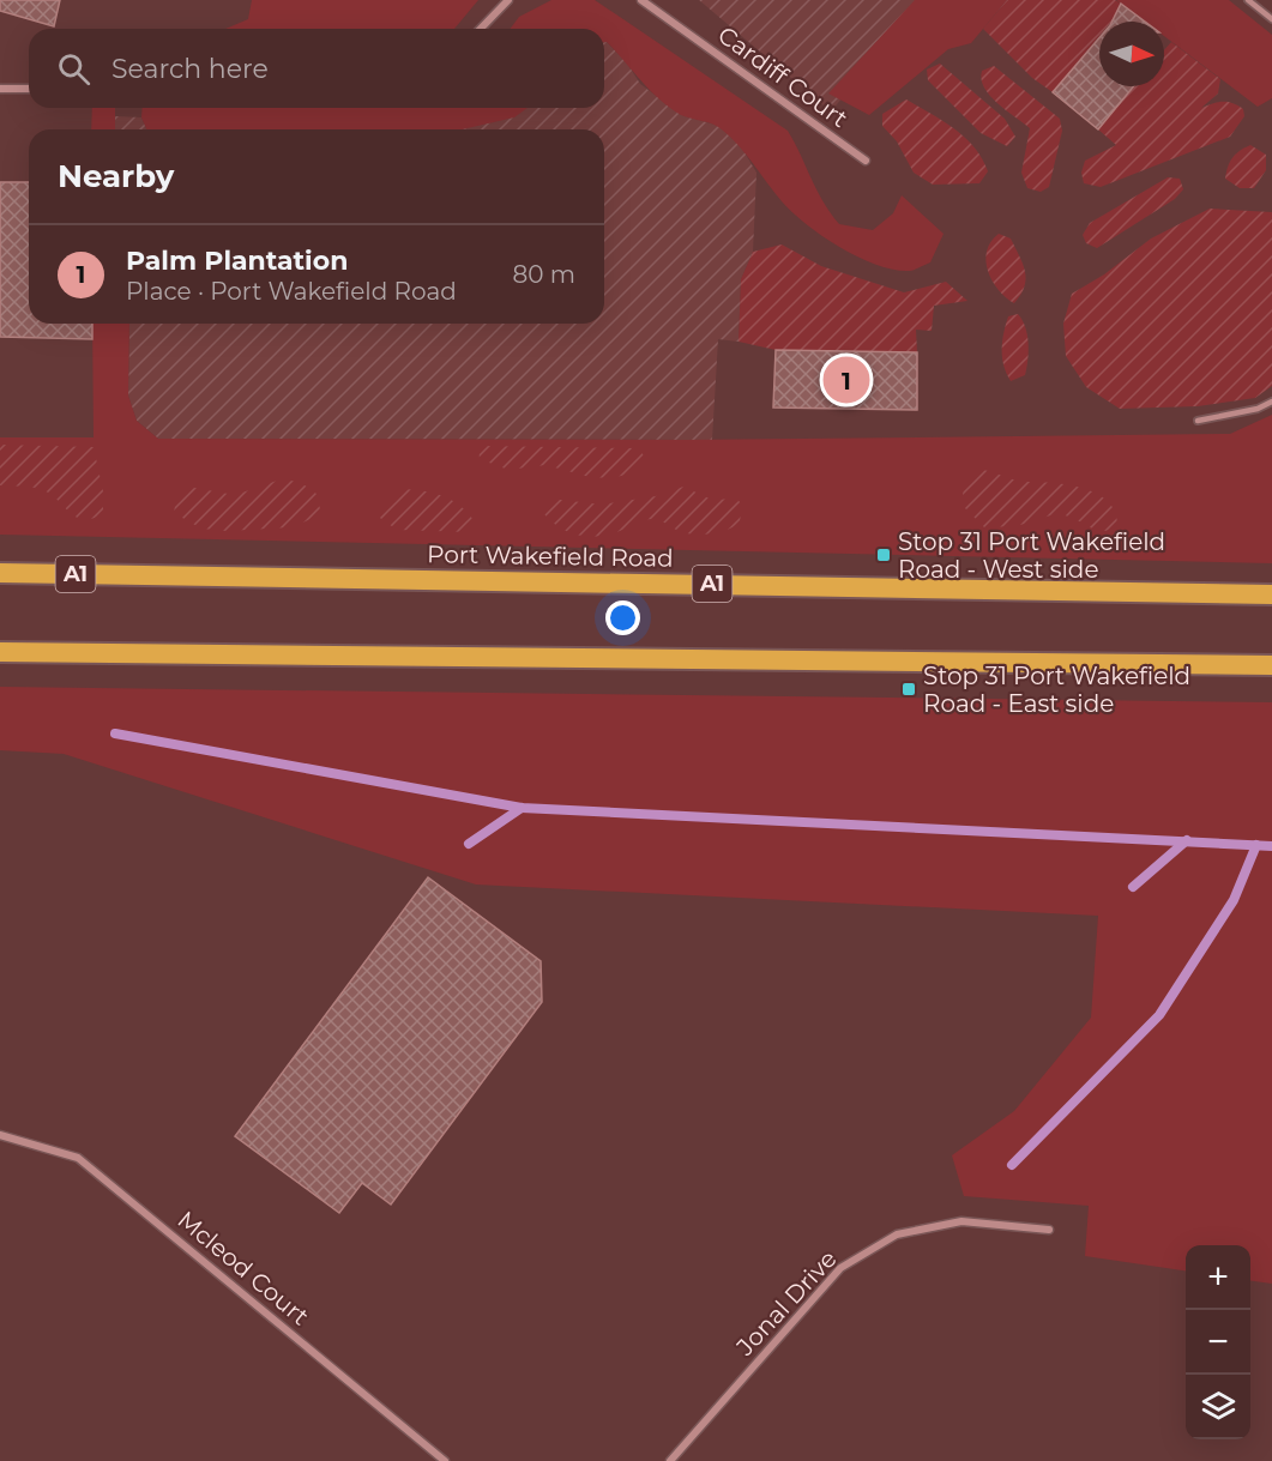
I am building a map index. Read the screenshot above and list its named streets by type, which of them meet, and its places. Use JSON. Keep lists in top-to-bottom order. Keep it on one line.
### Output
{"streets":{"highway":["Port Wakefield Road","A1"],"street":["Cardiff Court","Mcleod Court","Jonal Drive"]},"places":{"transit":["Stop 31 Port Wakefield Road - West side","Stop 31 Port Wakefield Road - East side"]},"north":"right","page":{"search":"Search here","heading":"Nearby","list":[{"mark":"1","name":"Palm Plantation","note":"Place · Port Wakefield Road","value":"80 m"}],"pins":"1","map_buttons":["+","−"]}}
